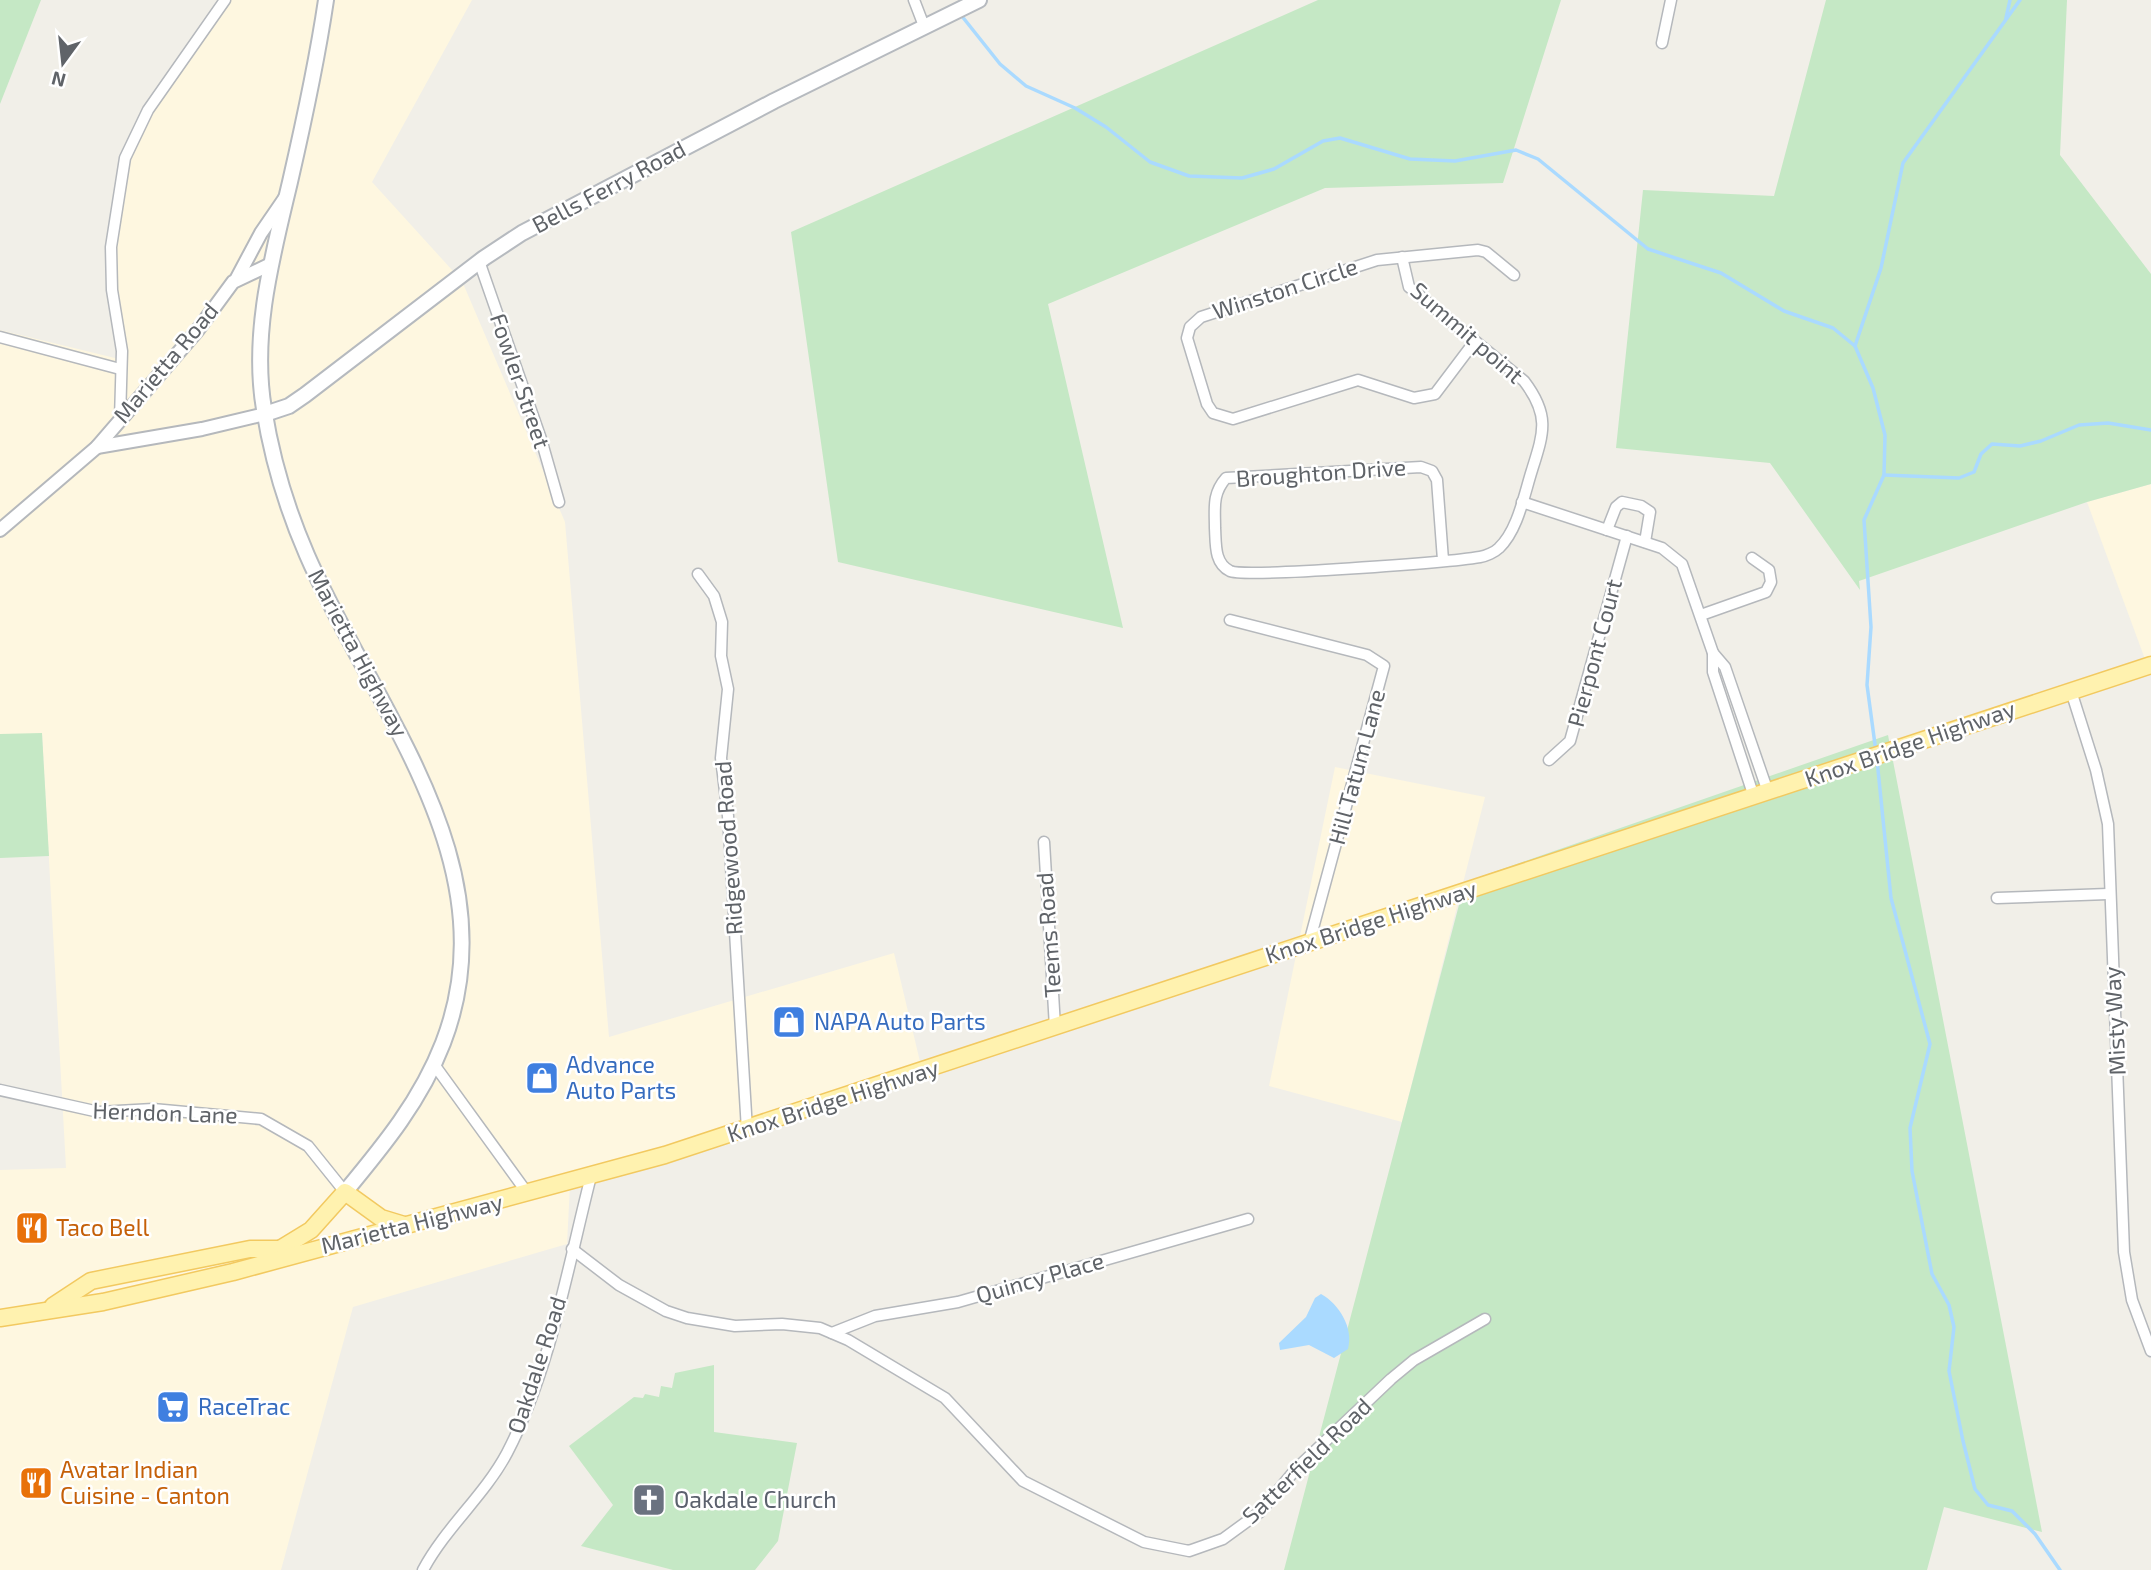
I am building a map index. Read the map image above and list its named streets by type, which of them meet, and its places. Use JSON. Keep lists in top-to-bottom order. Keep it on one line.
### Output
{"streets":{"main road":["Bells Ferry Road","Marietta Highway","Knox Bridge Highway"],"street":["Winston Circle","Summit point","Marietta Road","Fowler Street","Broughton Drive","Pierpont Court","Hill Tatum Lane","Ridgewood Road","Teems Road","Misty Way","Herndon Lane","Quincy Place","Oakdale Road","Satterfield Road"]},"crossings":[["Bells Ferry Road","Marietta Road"],["Bells Ferry Road","Fowler Street"],["Bells Ferry Road","Marietta Highway"],["Winston Circle","Summit point"],["Summit point","Broughton Drive"],["Marietta Road","Marietta Highway"],["Marietta Highway","Knox Bridge Highway"],["Marietta Highway","Herndon Lane"],["Marietta Highway","Oakdale Road"],["Knox Bridge Highway","Hill Tatum Lane"],["Knox Bridge Highway","Ridgewood Road"],["Knox Bridge Highway","Teems Road"],["Knox Bridge Highway","Misty Way"],["Knox Bridge Highway","Oakdale Road"],["Quincy Place","Satterfield Road"],["Oakdale Road","Satterfield Road"]],"places":{"shop":["NAPA Auto Parts","Advance Auto Parts"],"restaurant":["Taco Bell","Avatar Indian Cuisine - Canton"],"supermarket":["RaceTrac"],"church":["Oakdale Church"]},"north":"bottom"}
